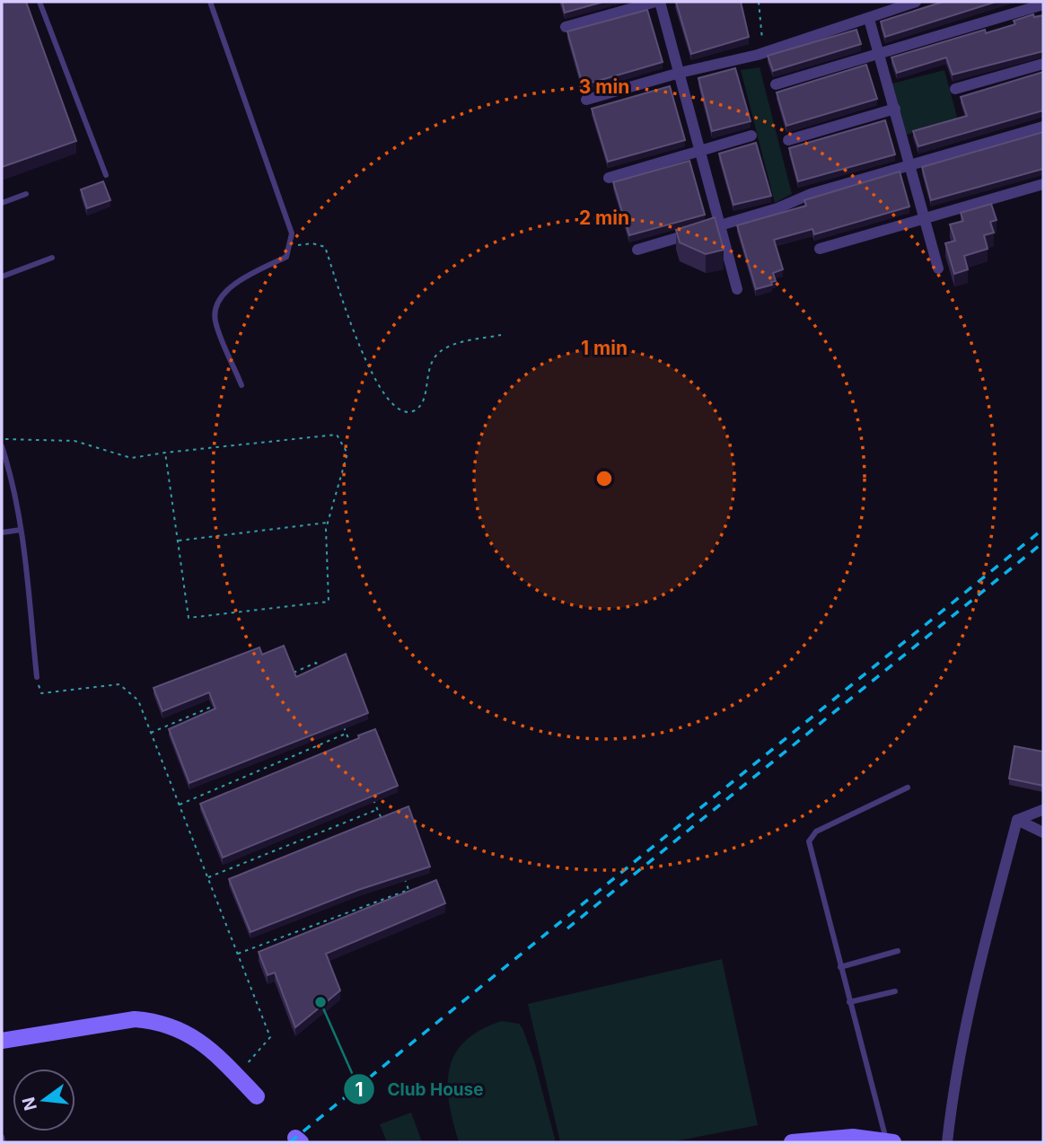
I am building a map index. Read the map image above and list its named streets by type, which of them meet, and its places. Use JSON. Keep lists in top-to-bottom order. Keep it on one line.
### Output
{"places":["Club House"],"north":"left","rings":["3 min","2 min","1 min"]}
